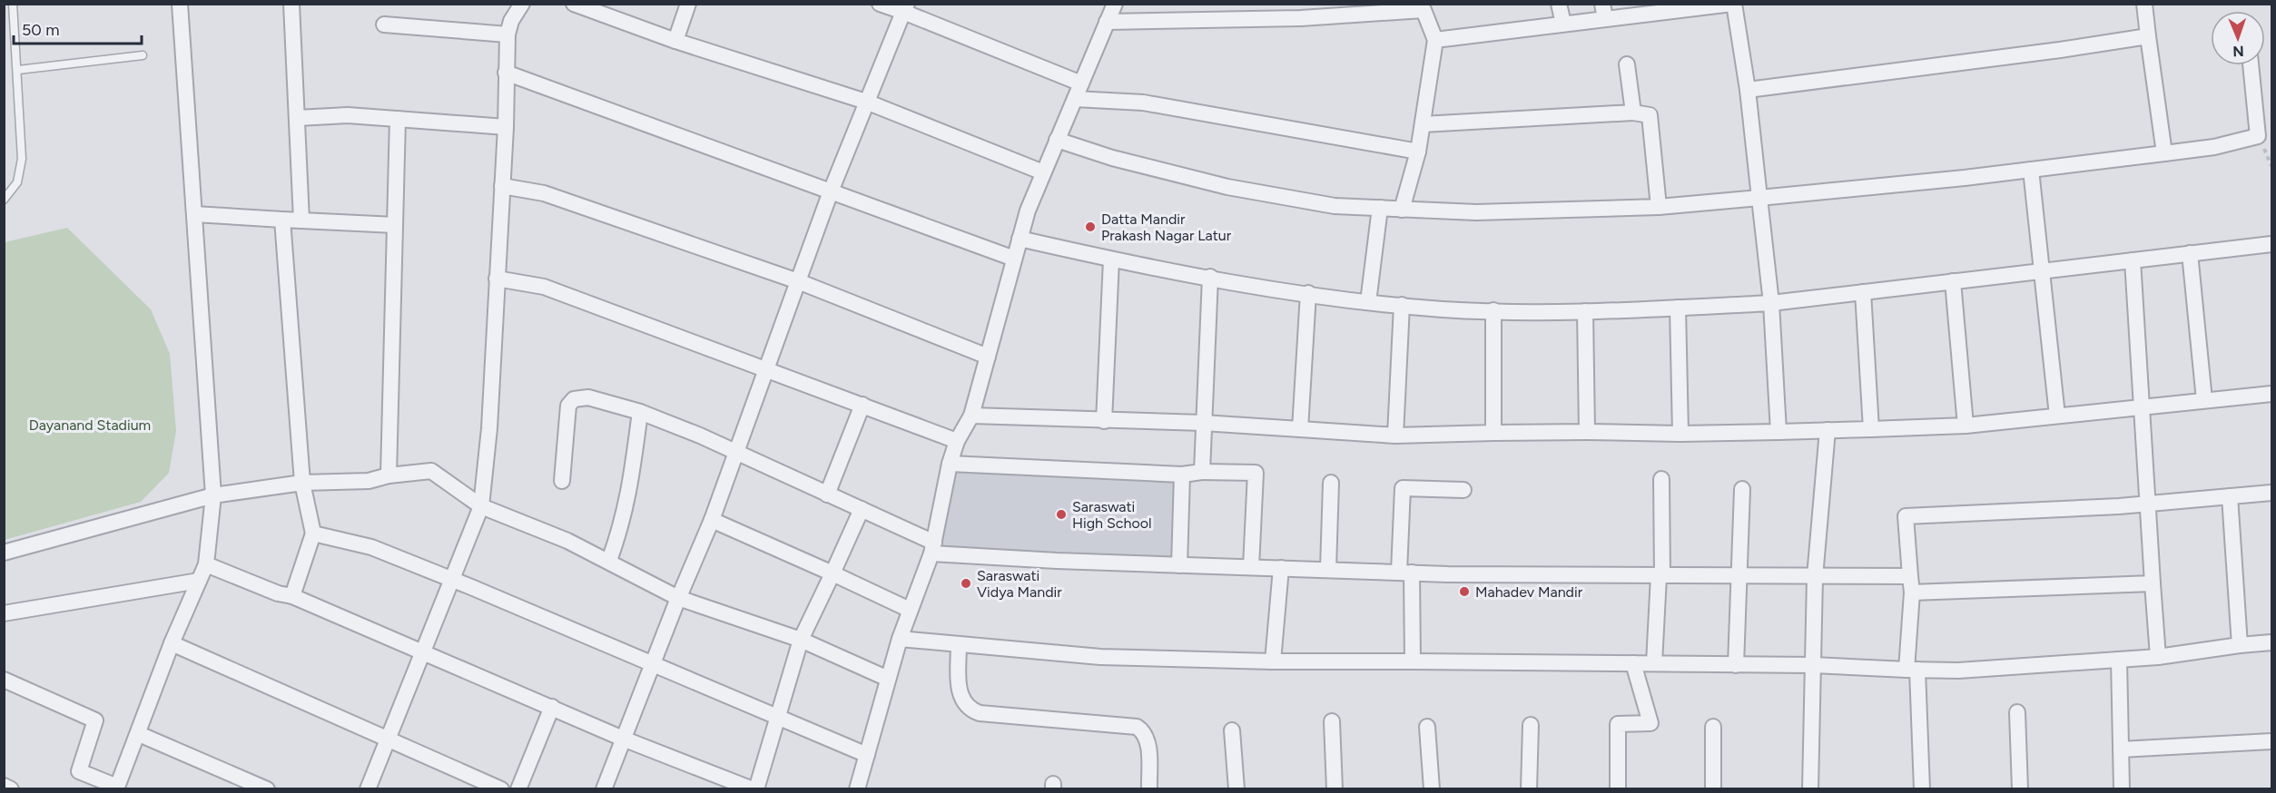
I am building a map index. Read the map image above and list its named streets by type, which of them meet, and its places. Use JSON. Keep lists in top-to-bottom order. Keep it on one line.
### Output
{"parks":["Dayanand Stadium"],"places":["Datta Mandir Prakash Nagar Latur","Saraswati High School","Saraswati Vidya Mandir","Mahadev Mandir"],"scale_bar":"50 m","north":"bottom"}
